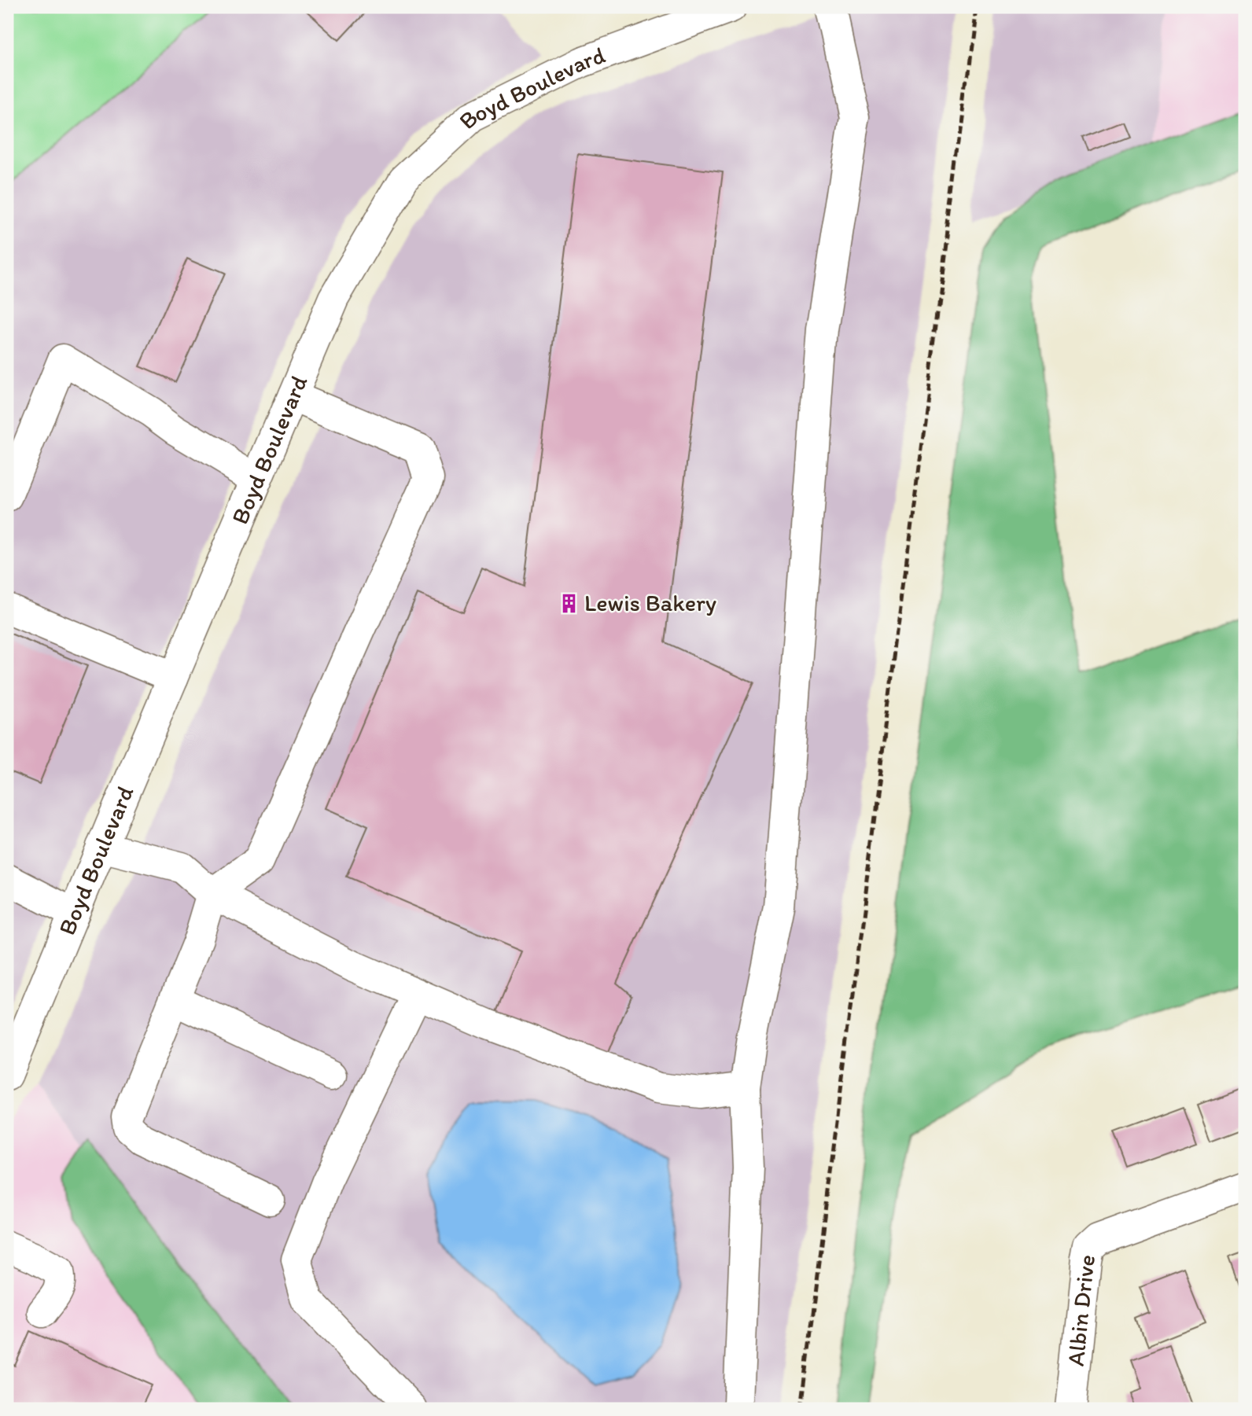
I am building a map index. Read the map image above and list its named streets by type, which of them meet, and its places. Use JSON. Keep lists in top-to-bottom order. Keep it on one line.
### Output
{"streets":{"street":["Boyd Boulevard","Albin Drive"]},"places":{"building":["Lewis Bakery"]}}
